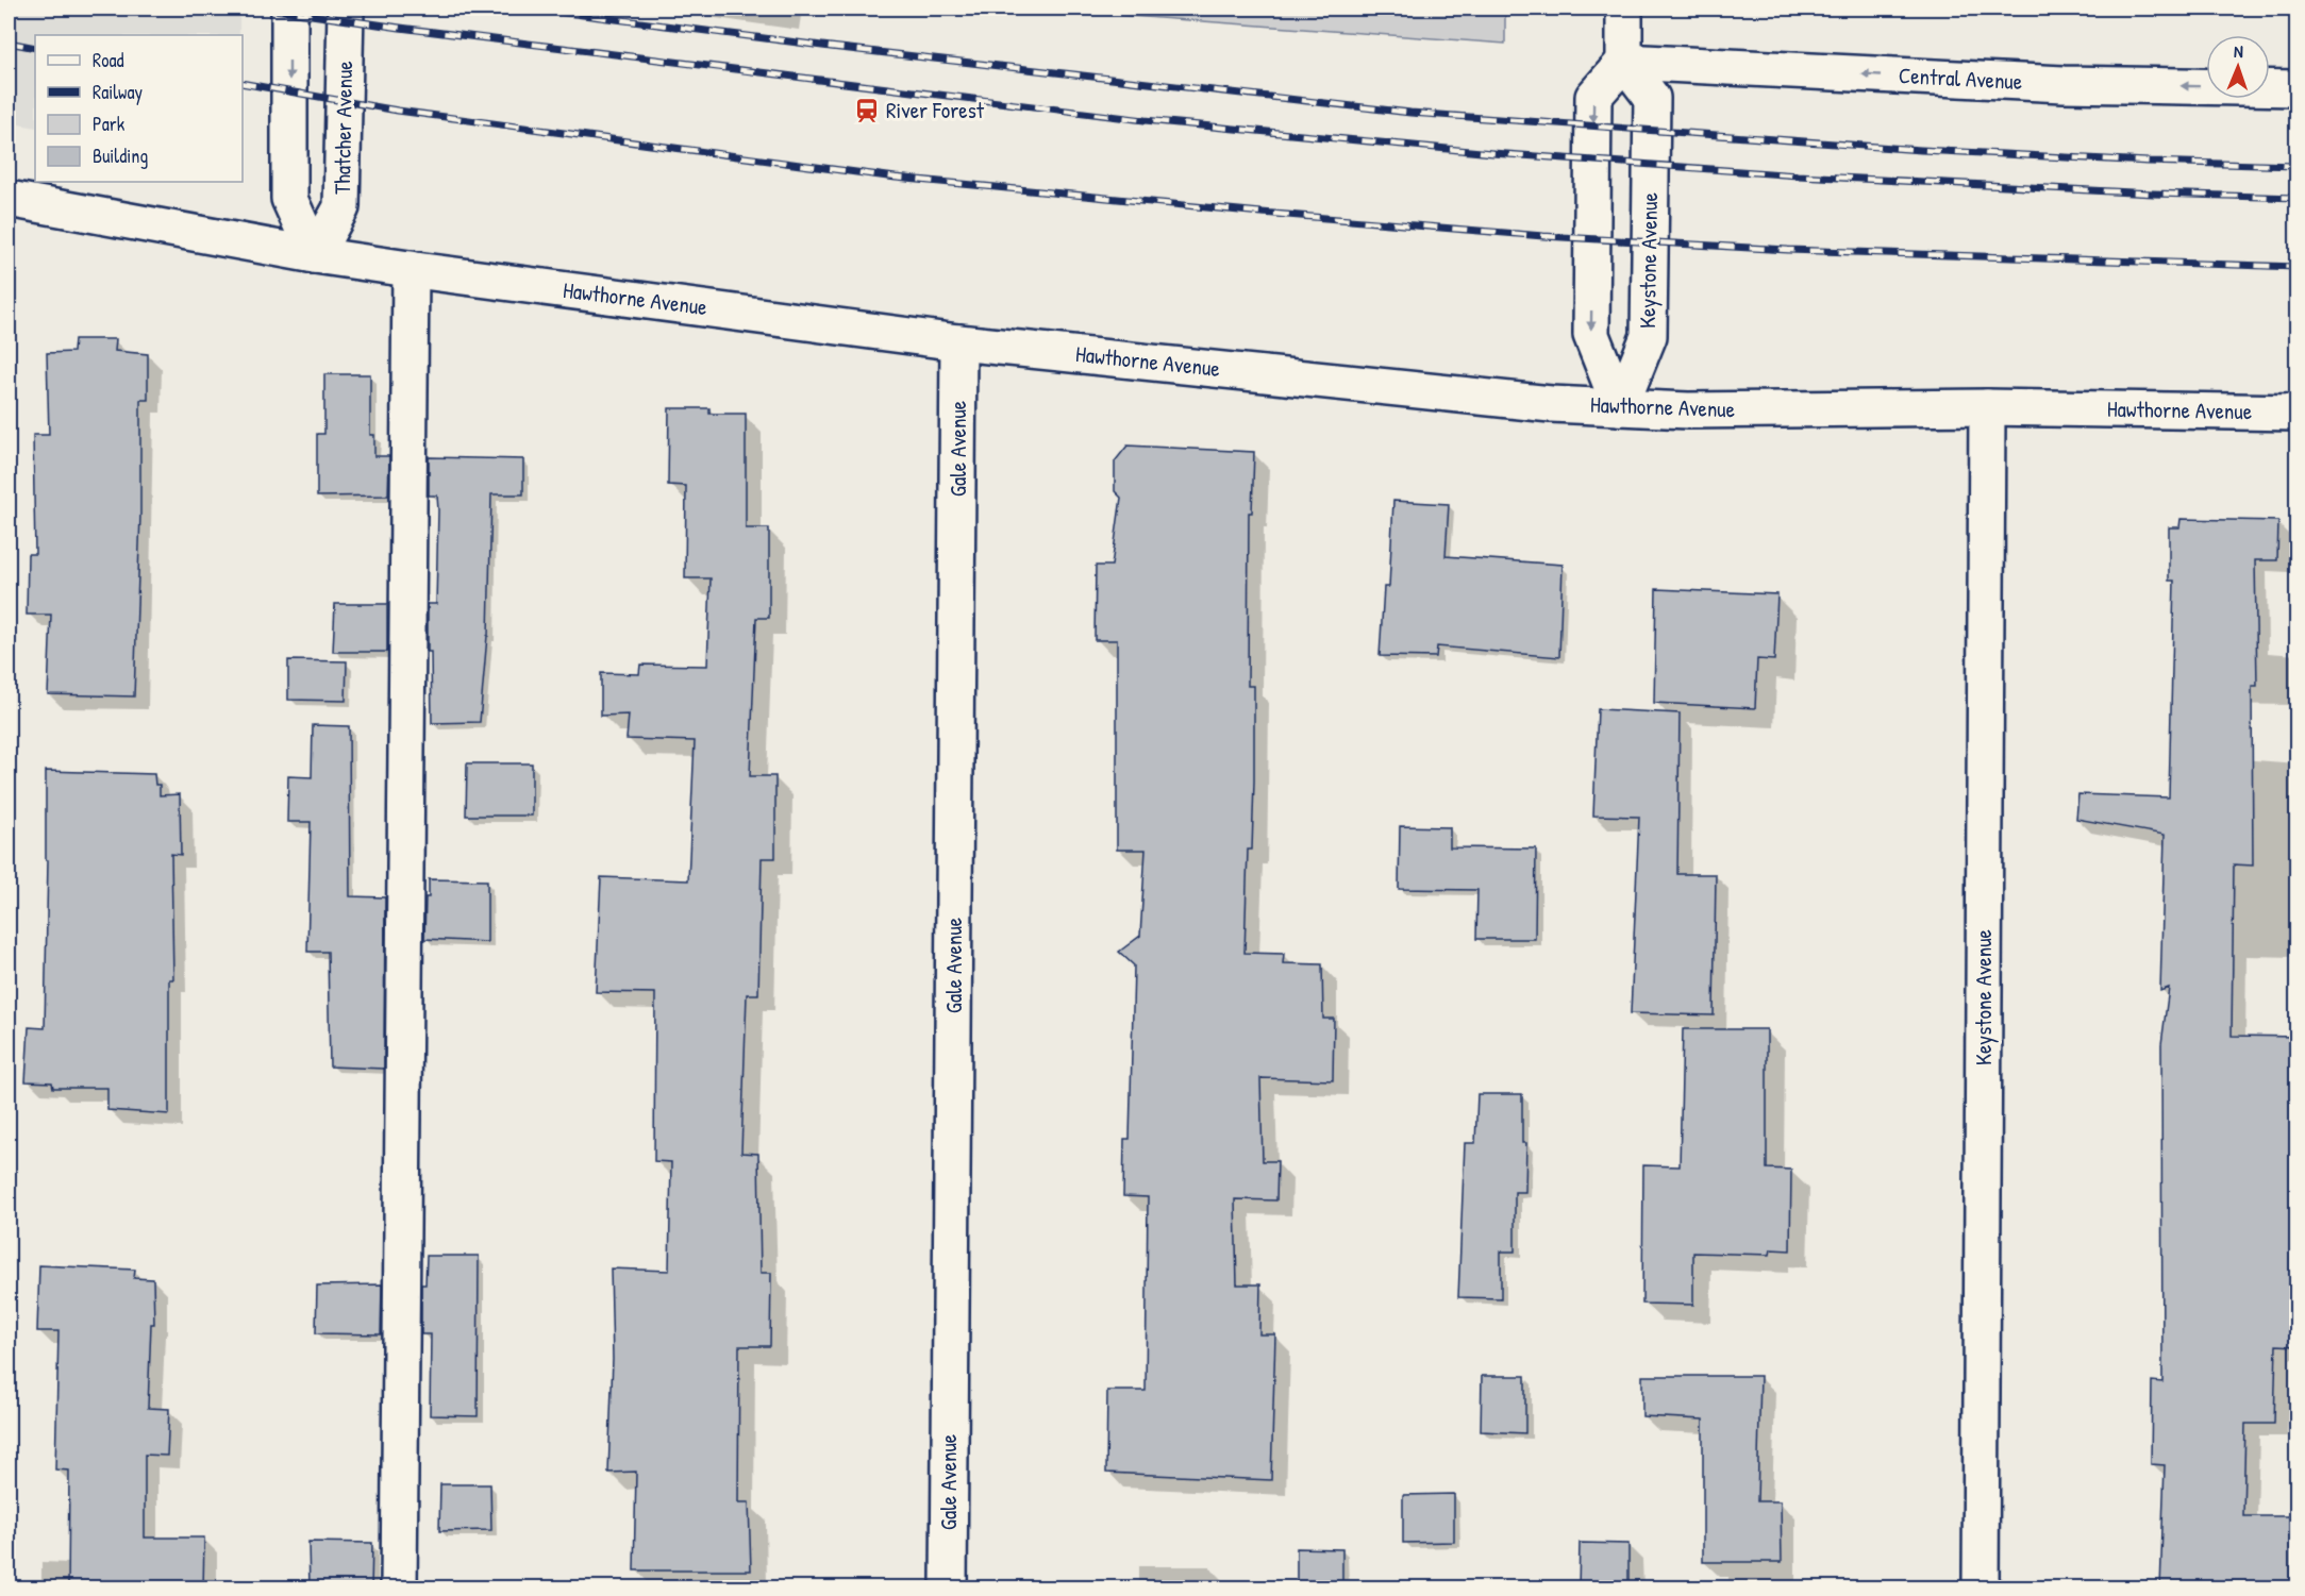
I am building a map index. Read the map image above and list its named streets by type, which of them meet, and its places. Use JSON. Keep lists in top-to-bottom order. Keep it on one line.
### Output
{"streets":{"street":["Central Avenue","Thatcher Avenue","Keystone Avenue","Hawthorne Avenue","Gale Avenue"]},"crossings":[["Central Avenue","Keystone Avenue"],["Thatcher Avenue","Hawthorne Avenue"],["Keystone Avenue","Hawthorne Avenue"],["Hawthorne Avenue","Gale Avenue"]],"one_way":["Central Avenue"],"places":{"station":["River Forest"]},"legend":["Road","Railway","Park","Building"],"north":"top"}
